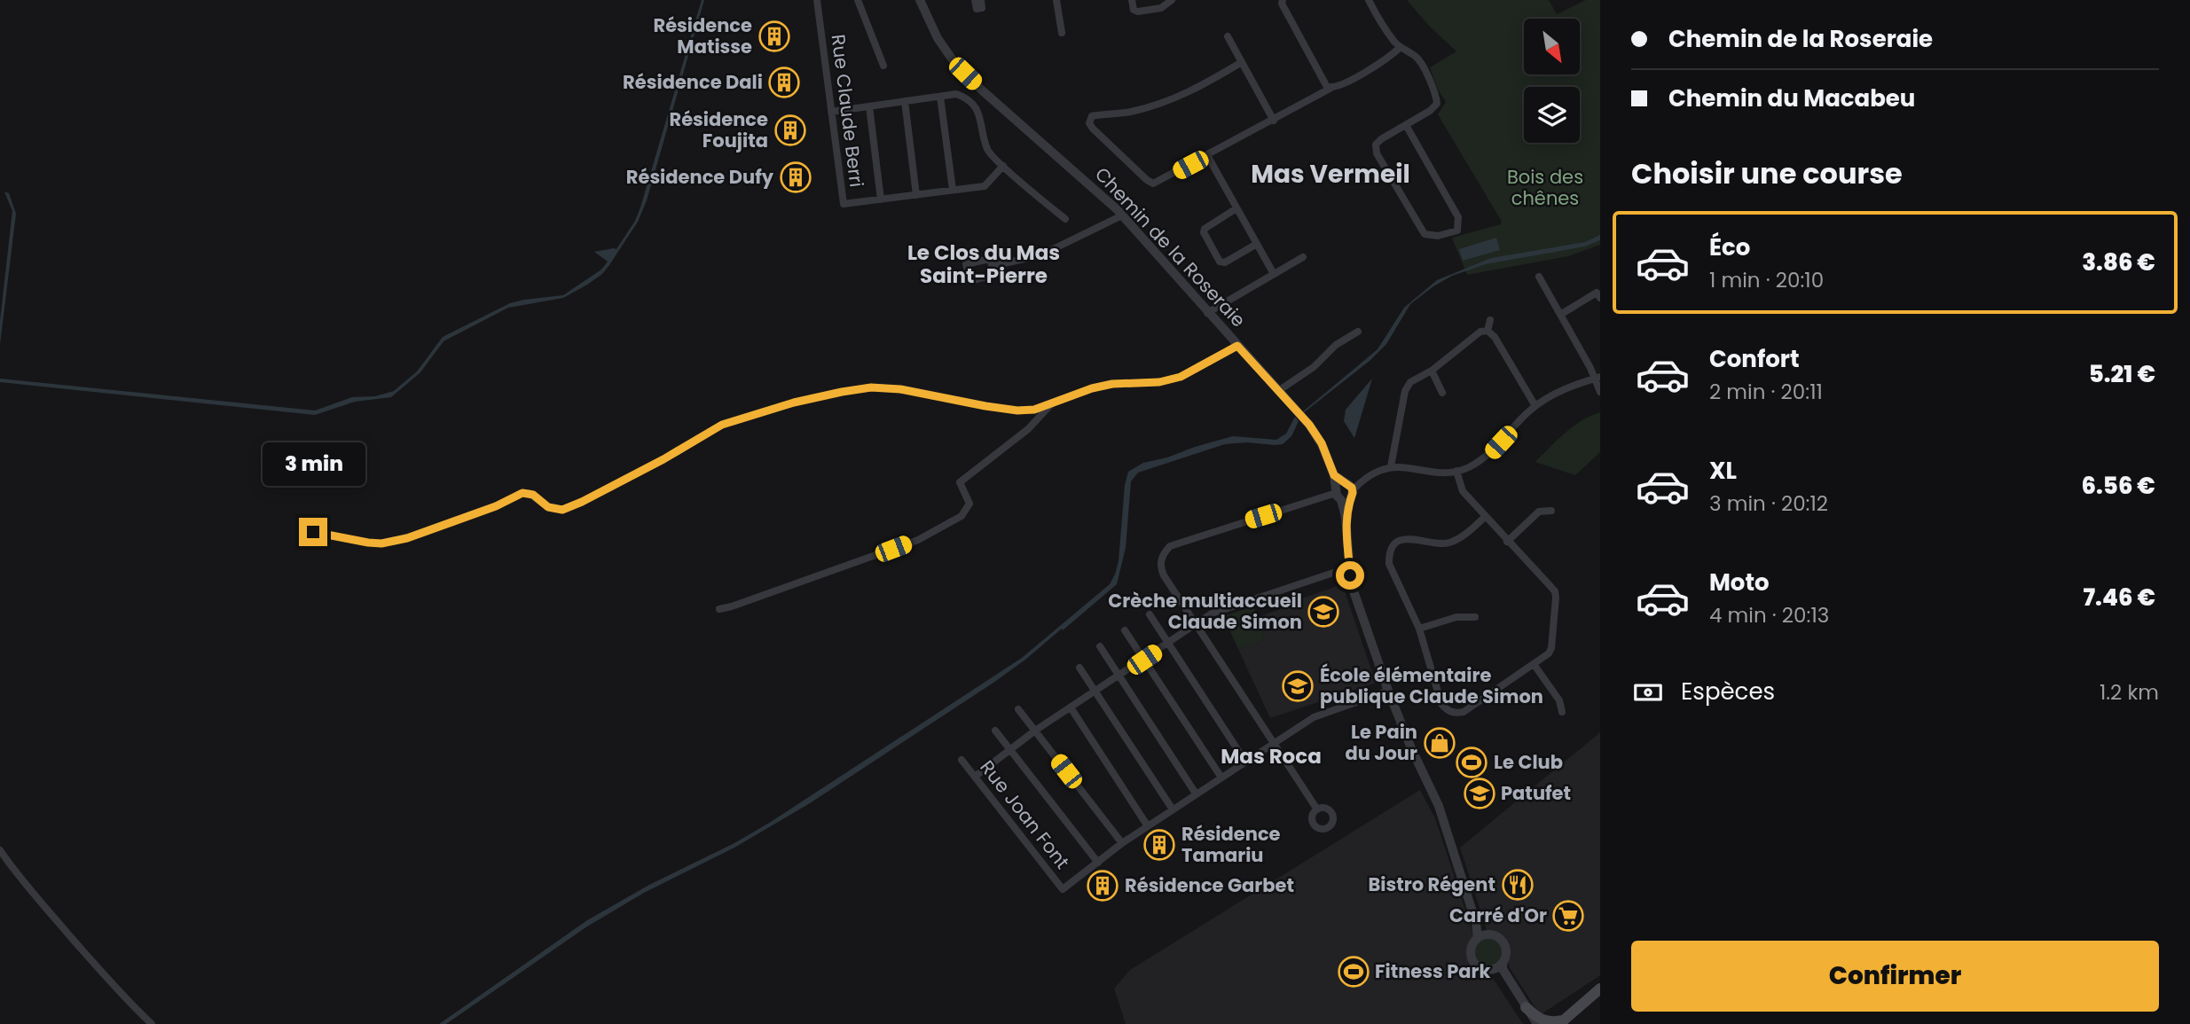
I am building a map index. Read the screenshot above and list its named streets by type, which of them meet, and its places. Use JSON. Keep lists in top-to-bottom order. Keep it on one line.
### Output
{"streets":{"street":["Rue Claude Berri","Chemin de la Roseraie","Rue Joan Font"]},"districts":["Mas Vermeil","Le Clos du Mas Saint-Pierre","Mas Roca"],"parks":["Bois des chênes"],"places":{"building":["Résidence Matisse","Résidence Dali","Résidence Foujita","Résidence Dufy","Résidence Tamariu","Résidence Garbet"],"school or university":["Crèche multiaccueil Claude Simon","École élémentaire publique Claude Simon","Patufet"],"shop":["Le Pain du Jour"],"sports":["Le Club","Fitness Park"],"restaurant":["Bistro Régent"],"supermarket":["Carré d'Or"]},"north":"bottom right","page":{"banner":["Chemin de la Roseraie","Chemin du Macabeu"],"heading":"Choisir une course","list":[{"name":"Éco","note":"1 min · 20:10","value":"3.86 €"},{"name":"Confort","note":"2 min · 20:11","value":"5.21 €"},{"name":"XL","note":"3 min · 20:12","value":"6.56 €"},{"name":"Moto","note":"4 min · 20:13","value":"7.46 €"}],"bubble":"3 min","pay":["Espèces","1.2 km"],"buttons":"Confirmer"}}
